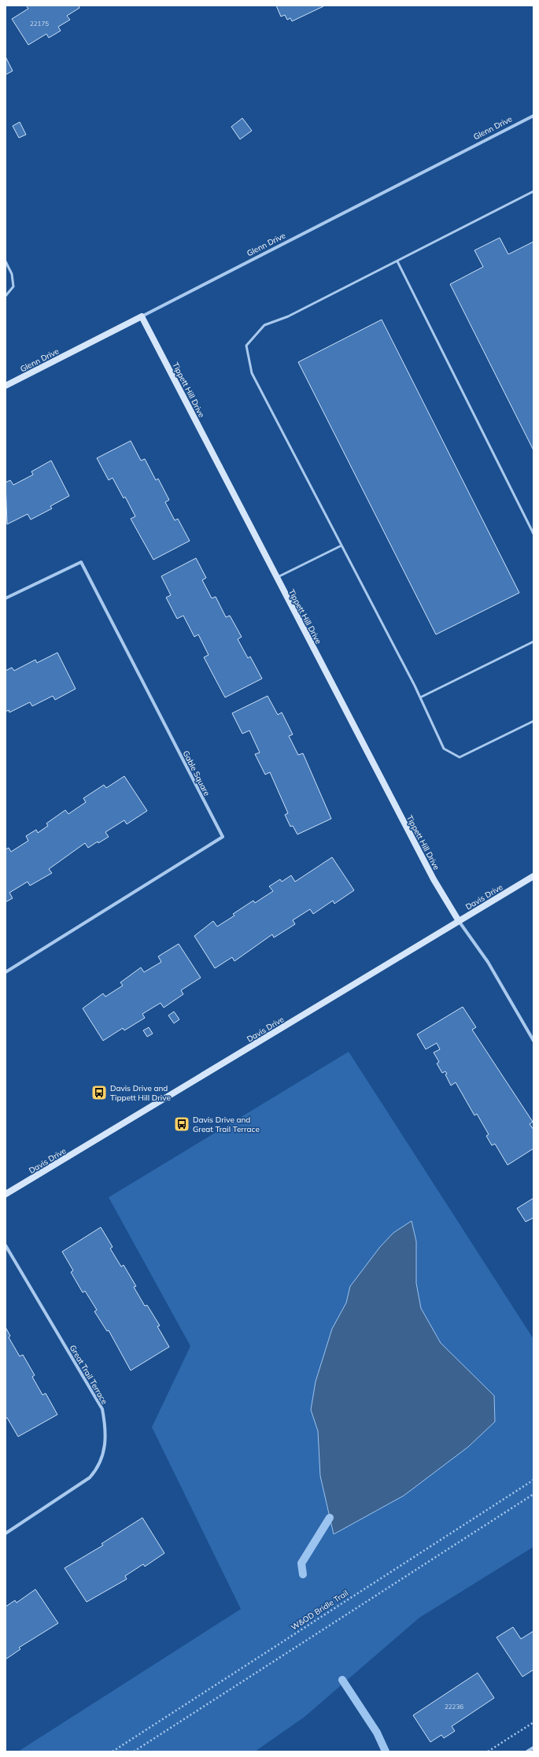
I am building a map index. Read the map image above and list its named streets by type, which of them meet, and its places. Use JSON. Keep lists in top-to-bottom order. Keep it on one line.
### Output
{"streets":{"street":["Glenn Drive","Tippett Hill Drive","Gable Square","Davis Drive","Great Trail Terrace"],"path":["W&OD Bridle Trail"]},"crossings":[["Glenn Drive","Tippett Hill Drive"],["Tippett Hill Drive","Davis Drive"]],"places":{"bus stop":["Davis Drive and Tippett Hill Drive","Davis Drive and Great Trail Terrace"]},"house_numbers":["22175","22236"]}
